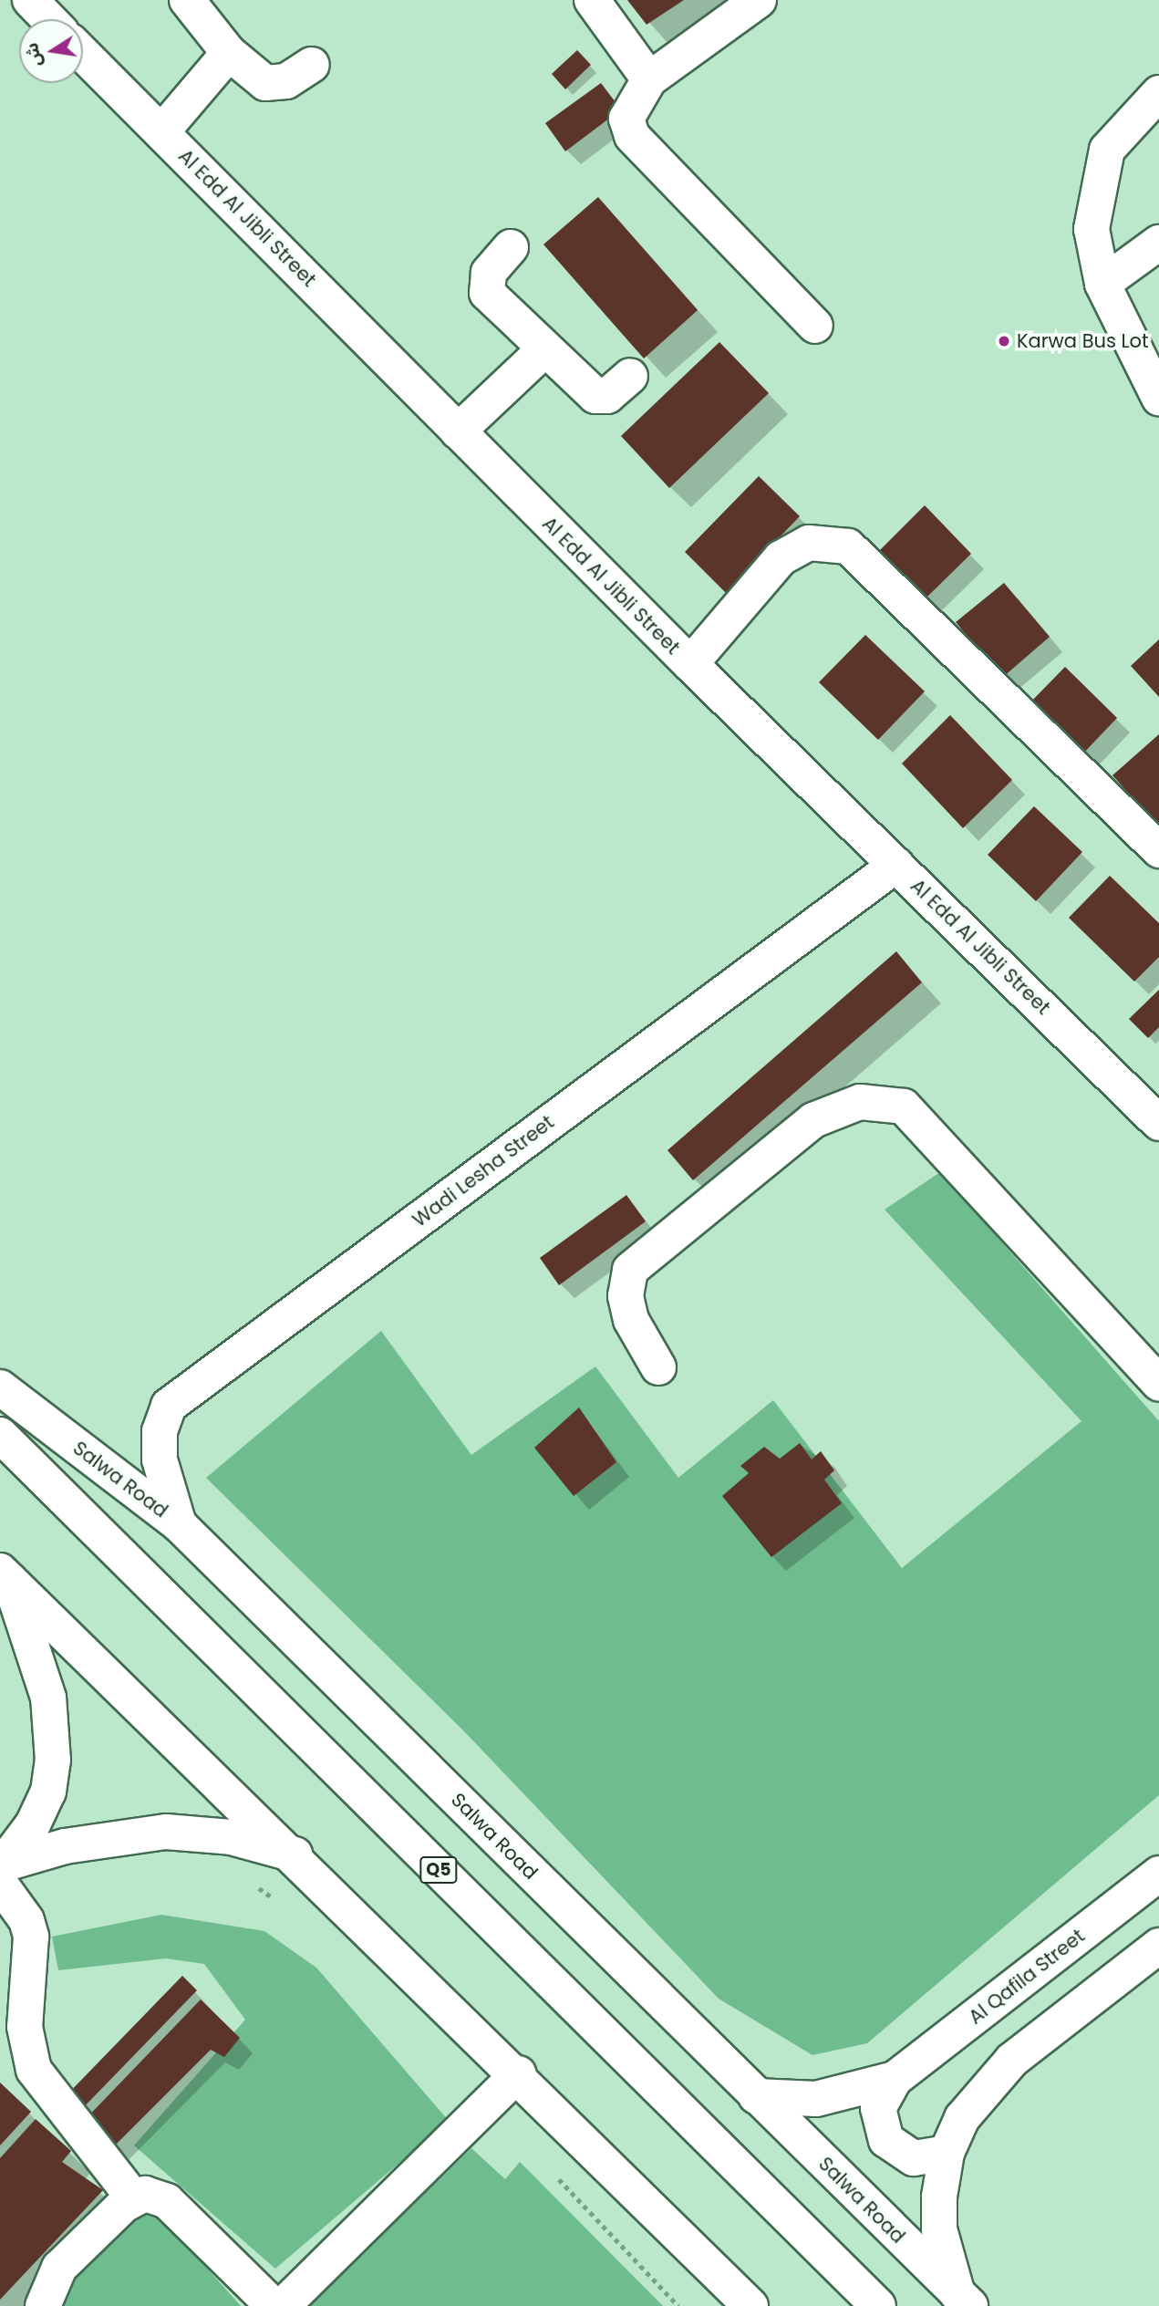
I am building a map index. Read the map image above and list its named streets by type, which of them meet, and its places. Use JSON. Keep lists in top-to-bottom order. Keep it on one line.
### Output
{"streets":{"main road":["Al Edd Al Jibli Street","Wadi Lesha Street","Salwa Road","Q5","Al Qafila Street"]},"crossings":[["Al Edd Al Jibli Street","Wadi Lesha Street"],["Wadi Lesha Street","Salwa Road"],["Salwa Road","Al Qafila Street"]],"places":["Karwa Bus Lot"],"north":"left"}
